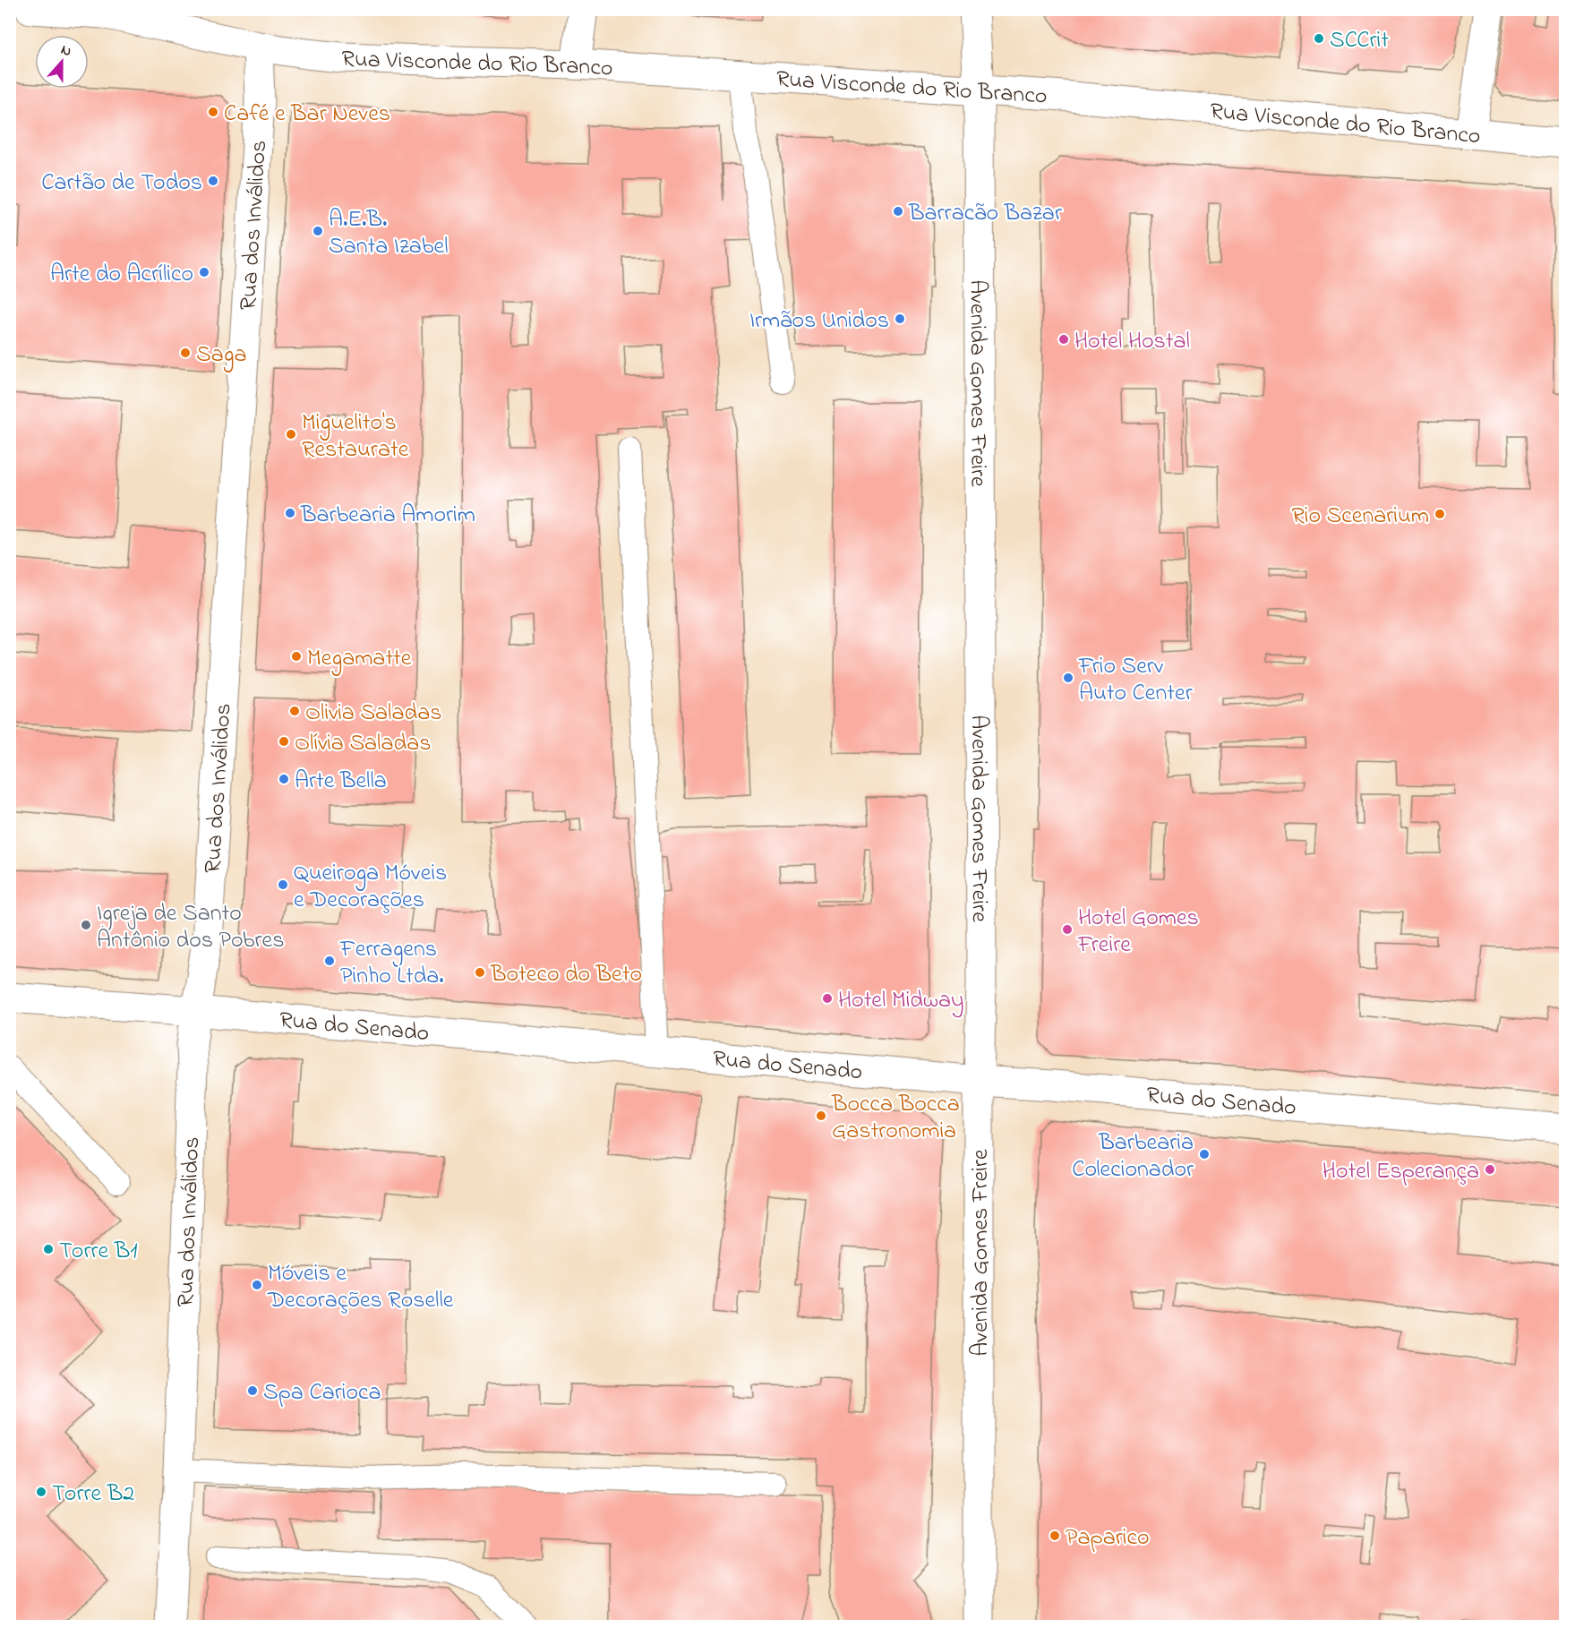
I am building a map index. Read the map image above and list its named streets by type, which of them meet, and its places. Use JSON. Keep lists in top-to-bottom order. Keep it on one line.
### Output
{"streets":{"street":["Rua Visconde do Rio Branco","Rua dos Inválidos","Avenida Gomes Freire","Rua do Senado"]},"crossings":[["Rua Visconde do Rio Branco","Rua dos Inválidos"],["Rua Visconde do Rio Branco","Avenida Gomes Freire"],["Rua dos Inválidos","Rua do Senado"],["Avenida Gomes Freire","Rua do Senado"]],"places":["SCCrit","Café e Bar Neves","Cartão de Todos","Barracão Bazar","A.E.B. Santa Izabel","Arte do Acrílico","Irmãos Unidos","Hotel Hostal","Saga","Miguelito's Restaurate","Barbearia Amorim","Rio Scenarium","Megamatte","Frio Serv Auto Center","Olivia Saladas","Olívia Saladas","Arte Bella","Queiroga Móveis e Decorações","Igreja de Santo Antônio dos Pobres","Hotel Gomes Freire","Ferragens Pinho Ltda.","Boteco do Beto","Hotel Midway","Bocca Bocca Gastronomia","Barbearia Colecionador","Hotel Esperança","Torre B1","Móveis e Decorações Roselle","Spa Carioca","Torre B2","Paparico"],"north":"top"}
